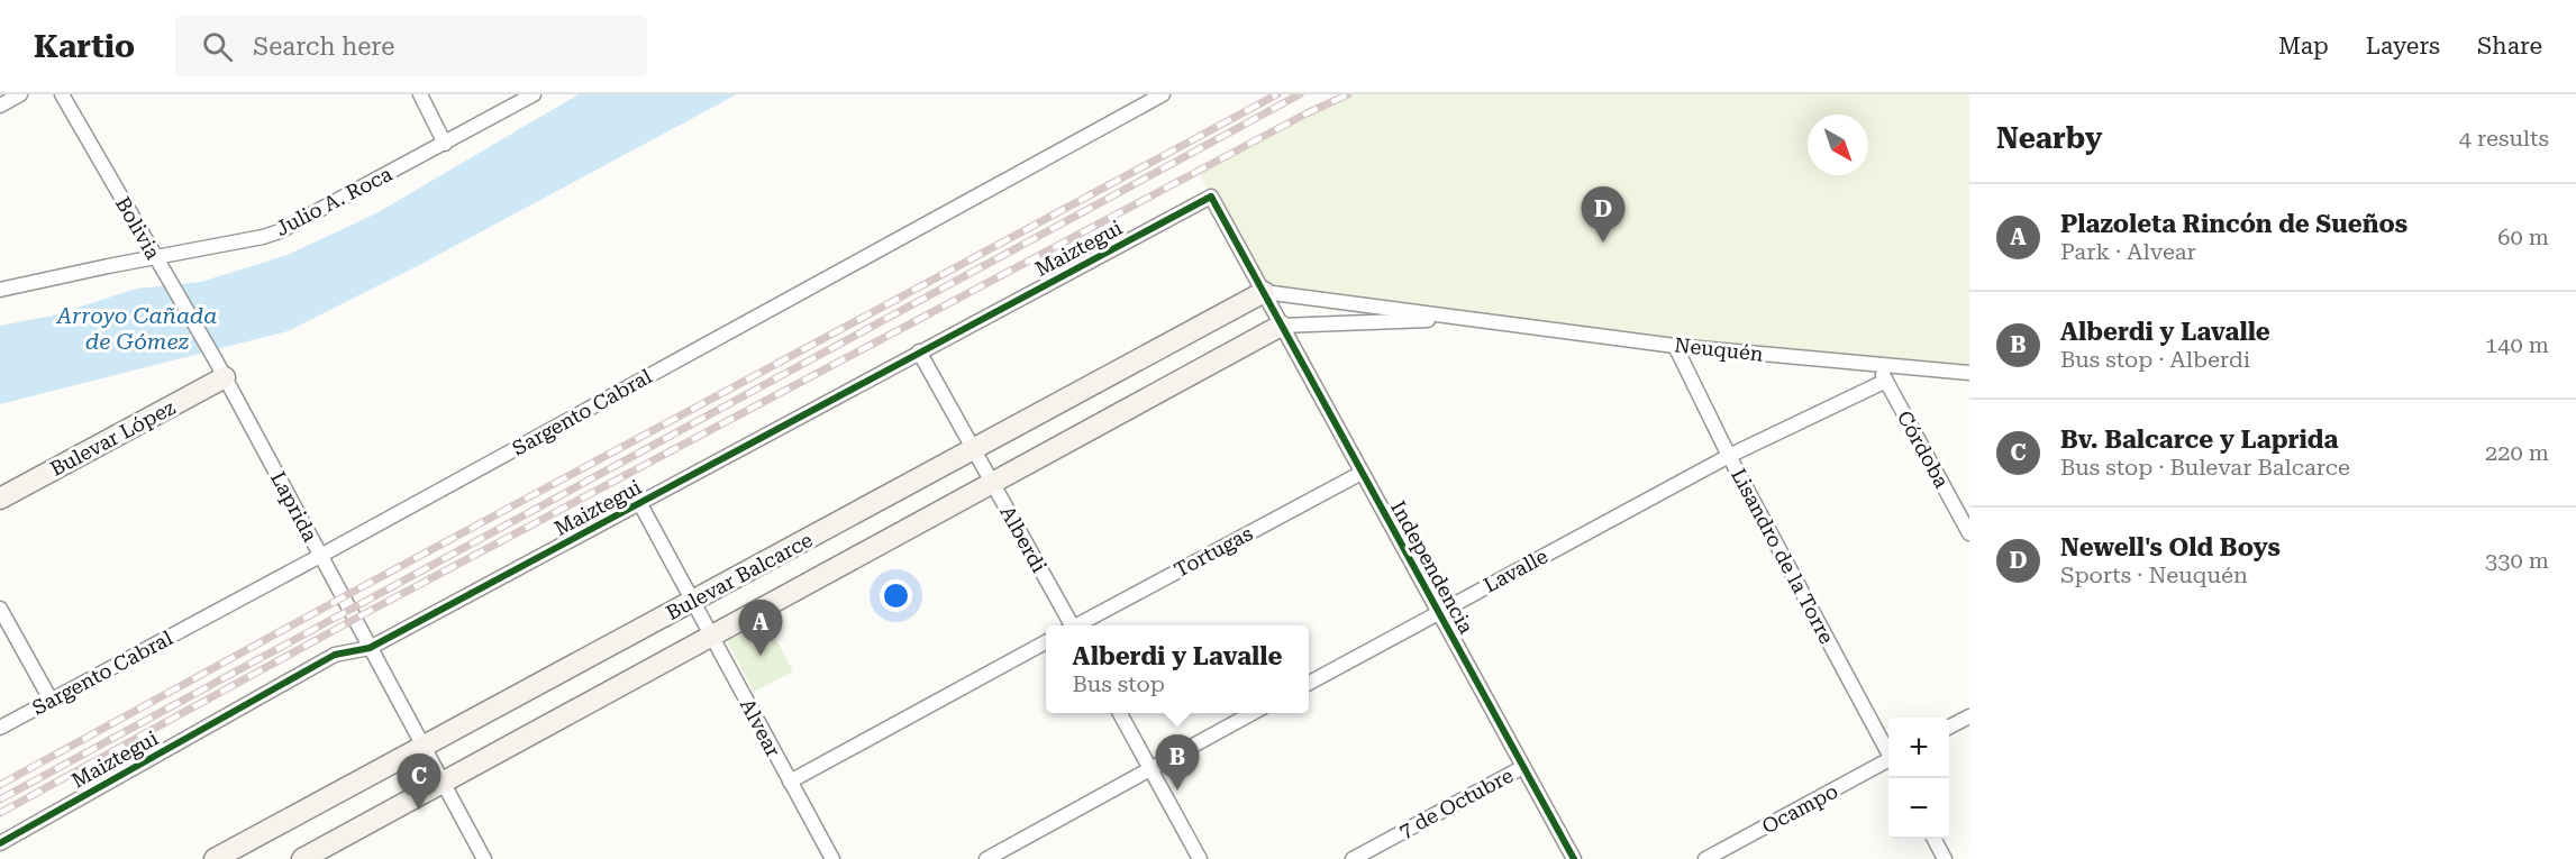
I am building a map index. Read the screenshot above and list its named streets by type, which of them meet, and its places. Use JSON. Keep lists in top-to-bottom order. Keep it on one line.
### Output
{"streets":{"main road":["Bulevar López","Bulevar Balcarce"],"street":["Julio A. Roca","Bolivia","Maiztegui","Neuquén","Sargento Cabral","Córdoba","Laprida","Alberdi","Tortugas","Lisandro de la Torre","Independencia","Lavalle","Alvear","7 de Octubre","Ocampo"]},"crossings":[["Julio A. Roca","Bolivia"],["Bolivia","Bulevar López"],["Bolivia","Laprida"],["Maiztegui","Laprida"],["Maiztegui","Alberdi"],["Maiztegui","Independencia"],["Maiztegui","Alvear"],["Neuquén","Córdoba"],["Neuquén","Lisandro de la Torre"],["Neuquén","Independencia"],["Neuquén","Bulevar Balcarce"],["Sargento Cabral","Laprida"],["Bulevar López","Laprida"],["Córdoba","Lavalle"],["Laprida","Bulevar Balcarce"],["Alberdi","Bulevar Balcarce"],["Tortugas","Independencia"],["Lisandro de la Torre","Lavalle"],["Independencia","Lavalle"],["Independencia","Bulevar Balcarce"],["Independencia","7 de Octubre"],["Bulevar Balcarce","Alvear"]],"water":["Arroyo Cañada de Gómez"],"north":"bottom right","page":{"header":"Kartio","search":"Search here","nav":["Map","Layers","Share"],"heading":["Nearby","4 results"],"list":[{"mark":"A","name":"Plazoleta Rincón de Sueños","note":"Park · Alvear","value":"60 m"},{"mark":"B","name":"Alberdi y Lavalle","note":"Bus stop · Alberdi","value":"140 m"},{"mark":"C","name":"Bv. Balcarce y Laprida","note":"Bus stop · Bulevar Balcarce","value":"220 m"},{"mark":"D","name":"Newell's Old Boys","note":"Sports · Neuquén","value":"330 m"}],"pins":["D","A","B","C"],"popup":["Alberdi y Lavalle","Bus stop"],"map_buttons":["+","−"]}}
